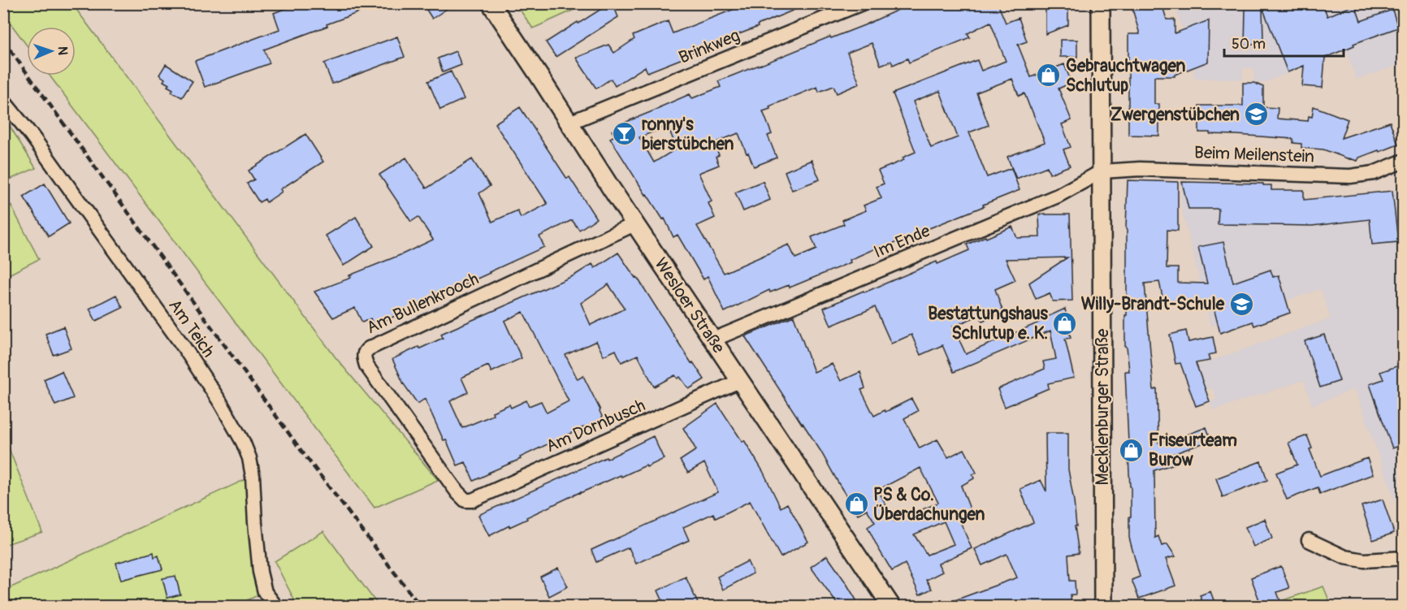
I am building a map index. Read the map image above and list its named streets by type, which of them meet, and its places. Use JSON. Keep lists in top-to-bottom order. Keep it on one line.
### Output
{"streets":{"street":["Brinkweg","Beim Meilenstein","Im Ende","Am Bullenkrooch","Wesloer Straße","Am Teich","Mecklenburger Straße","Am Dornbusch"]},"crossings":[["Brinkweg","Wesloer Straße"],["Beim Meilenstein","Im Ende"],["Beim Meilenstein","Mecklenburger Straße"],["Im Ende","Wesloer Straße"],["Im Ende","Mecklenburger Straße"],["Am Bullenkrooch","Wesloer Straße"],["Am Bullenkrooch","Am Dornbusch"],["Wesloer Straße","Am Dornbusch"]],"places":{"shop":["Gebrauchtwagen Schlutup","Bestattungshaus Schlutup e. K.","Friseurteam Burow","PS & Co. Überdachungen"],"school or university":["Zwergenstübchen","Willy-Brandt-Schule"],"bar":["ronny's bierstübchen"]},"scale_bar":"50 m","north":"right"}
